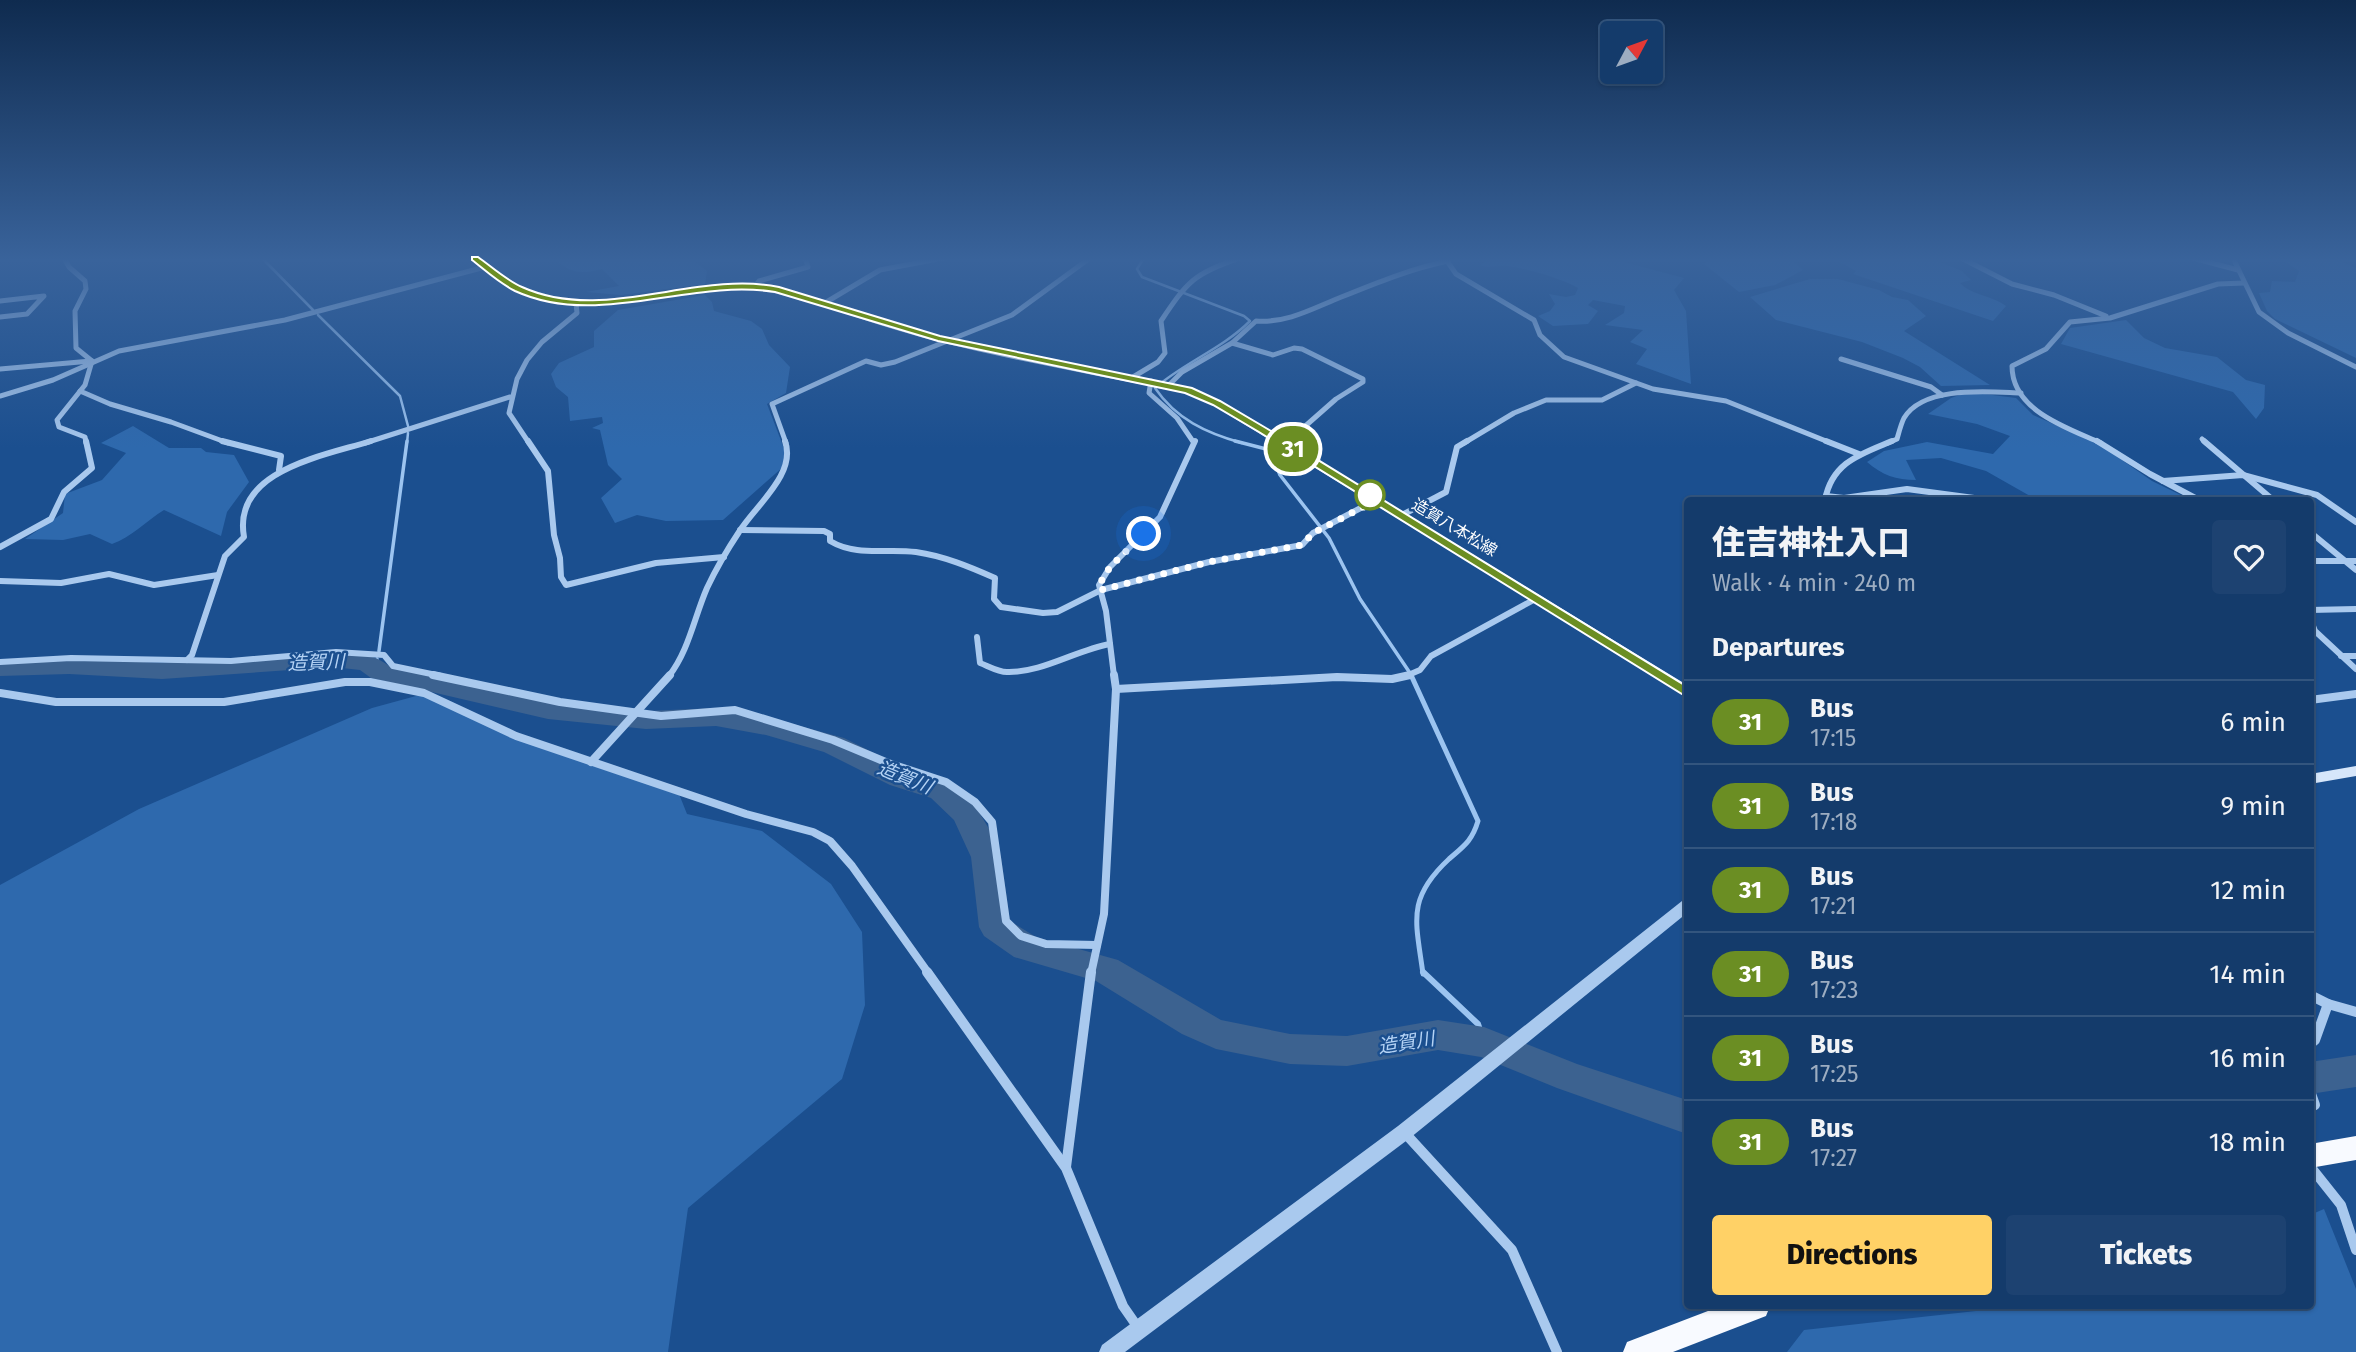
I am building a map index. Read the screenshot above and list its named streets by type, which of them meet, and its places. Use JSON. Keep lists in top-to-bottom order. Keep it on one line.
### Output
{"streets":{"main road":["造賀八本松線"]},"water":["造賀川"],"lines":["bus line 31"],"north":"top right","page":{"on_map":"31","heading":[["住吉神社入口","Walk · 4 min · 240 m"],"Departures"],"list":[{"mark":"31","name":"Bus","note":"17:15","value":"6 min"},{"mark":"31","name":"Bus","note":"17:18","value":"9 min"},{"mark":"31","name":"Bus","note":"17:21","value":"12 min"},{"mark":"31","name":"Bus","note":"17:23","value":"14 min"},{"mark":"31","name":"Bus","note":"17:25","value":"16 min"},{"mark":"31","name":"Bus","note":"17:27","value":"18 min"}],"buttons":["Directions","Tickets"]}}
